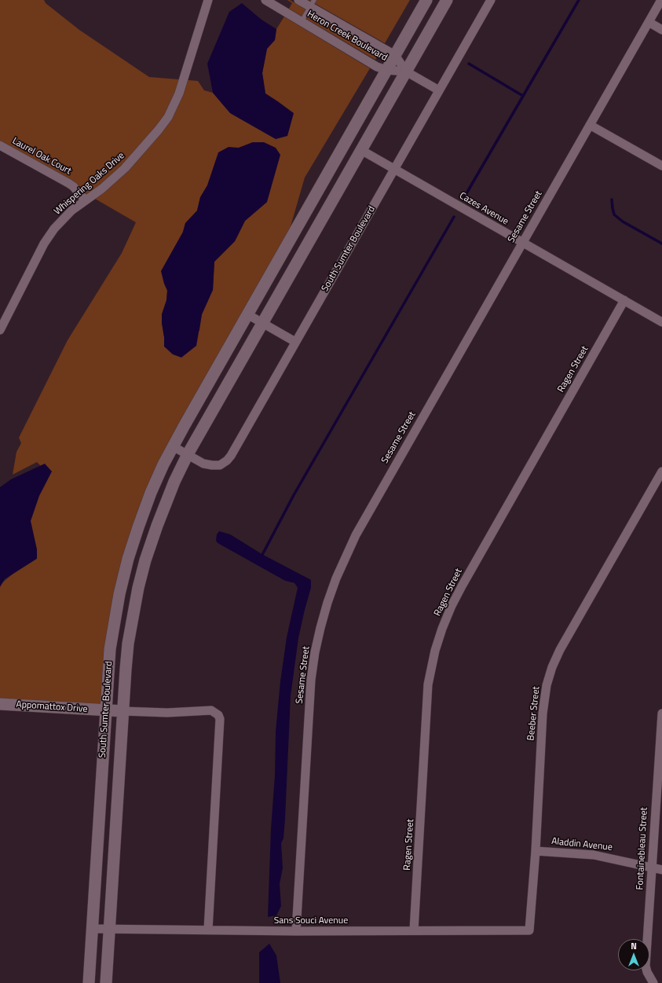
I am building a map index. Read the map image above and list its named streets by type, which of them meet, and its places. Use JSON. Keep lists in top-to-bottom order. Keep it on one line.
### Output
{"streets":{"main road":["South Sumter Boulevard","Appomattox Drive"],"street":["Heron Creek Boulevard","Laurel Oak Court","Whispering Oaks Drive","Cazes Avenue","Sesame Street","Ragen Street","Beeber Street","Aladdin Avenue","Fontainebleau Street","Sans Souci Avenue"]},"crossings":[["Heron Creek Boulevard","South Sumter Boulevard"],["Laurel Oak Court","Whispering Oaks Drive"],["Cazes Avenue","Sesame Street"],["Cazes Avenue","South Sumter Boulevard"],["Cazes Avenue","Ragen Street"],["Sesame Street","Sans Souci Avenue"],["South Sumter Boulevard","Appomattox Drive"],["South Sumter Boulevard","Sans Souci Avenue"],["Ragen Street","Sans Souci Avenue"],["Beeber Street","Aladdin Avenue"],["Beeber Street","Sans Souci Avenue"],["Aladdin Avenue","Fontainebleau Street"]],"north":"top"}
